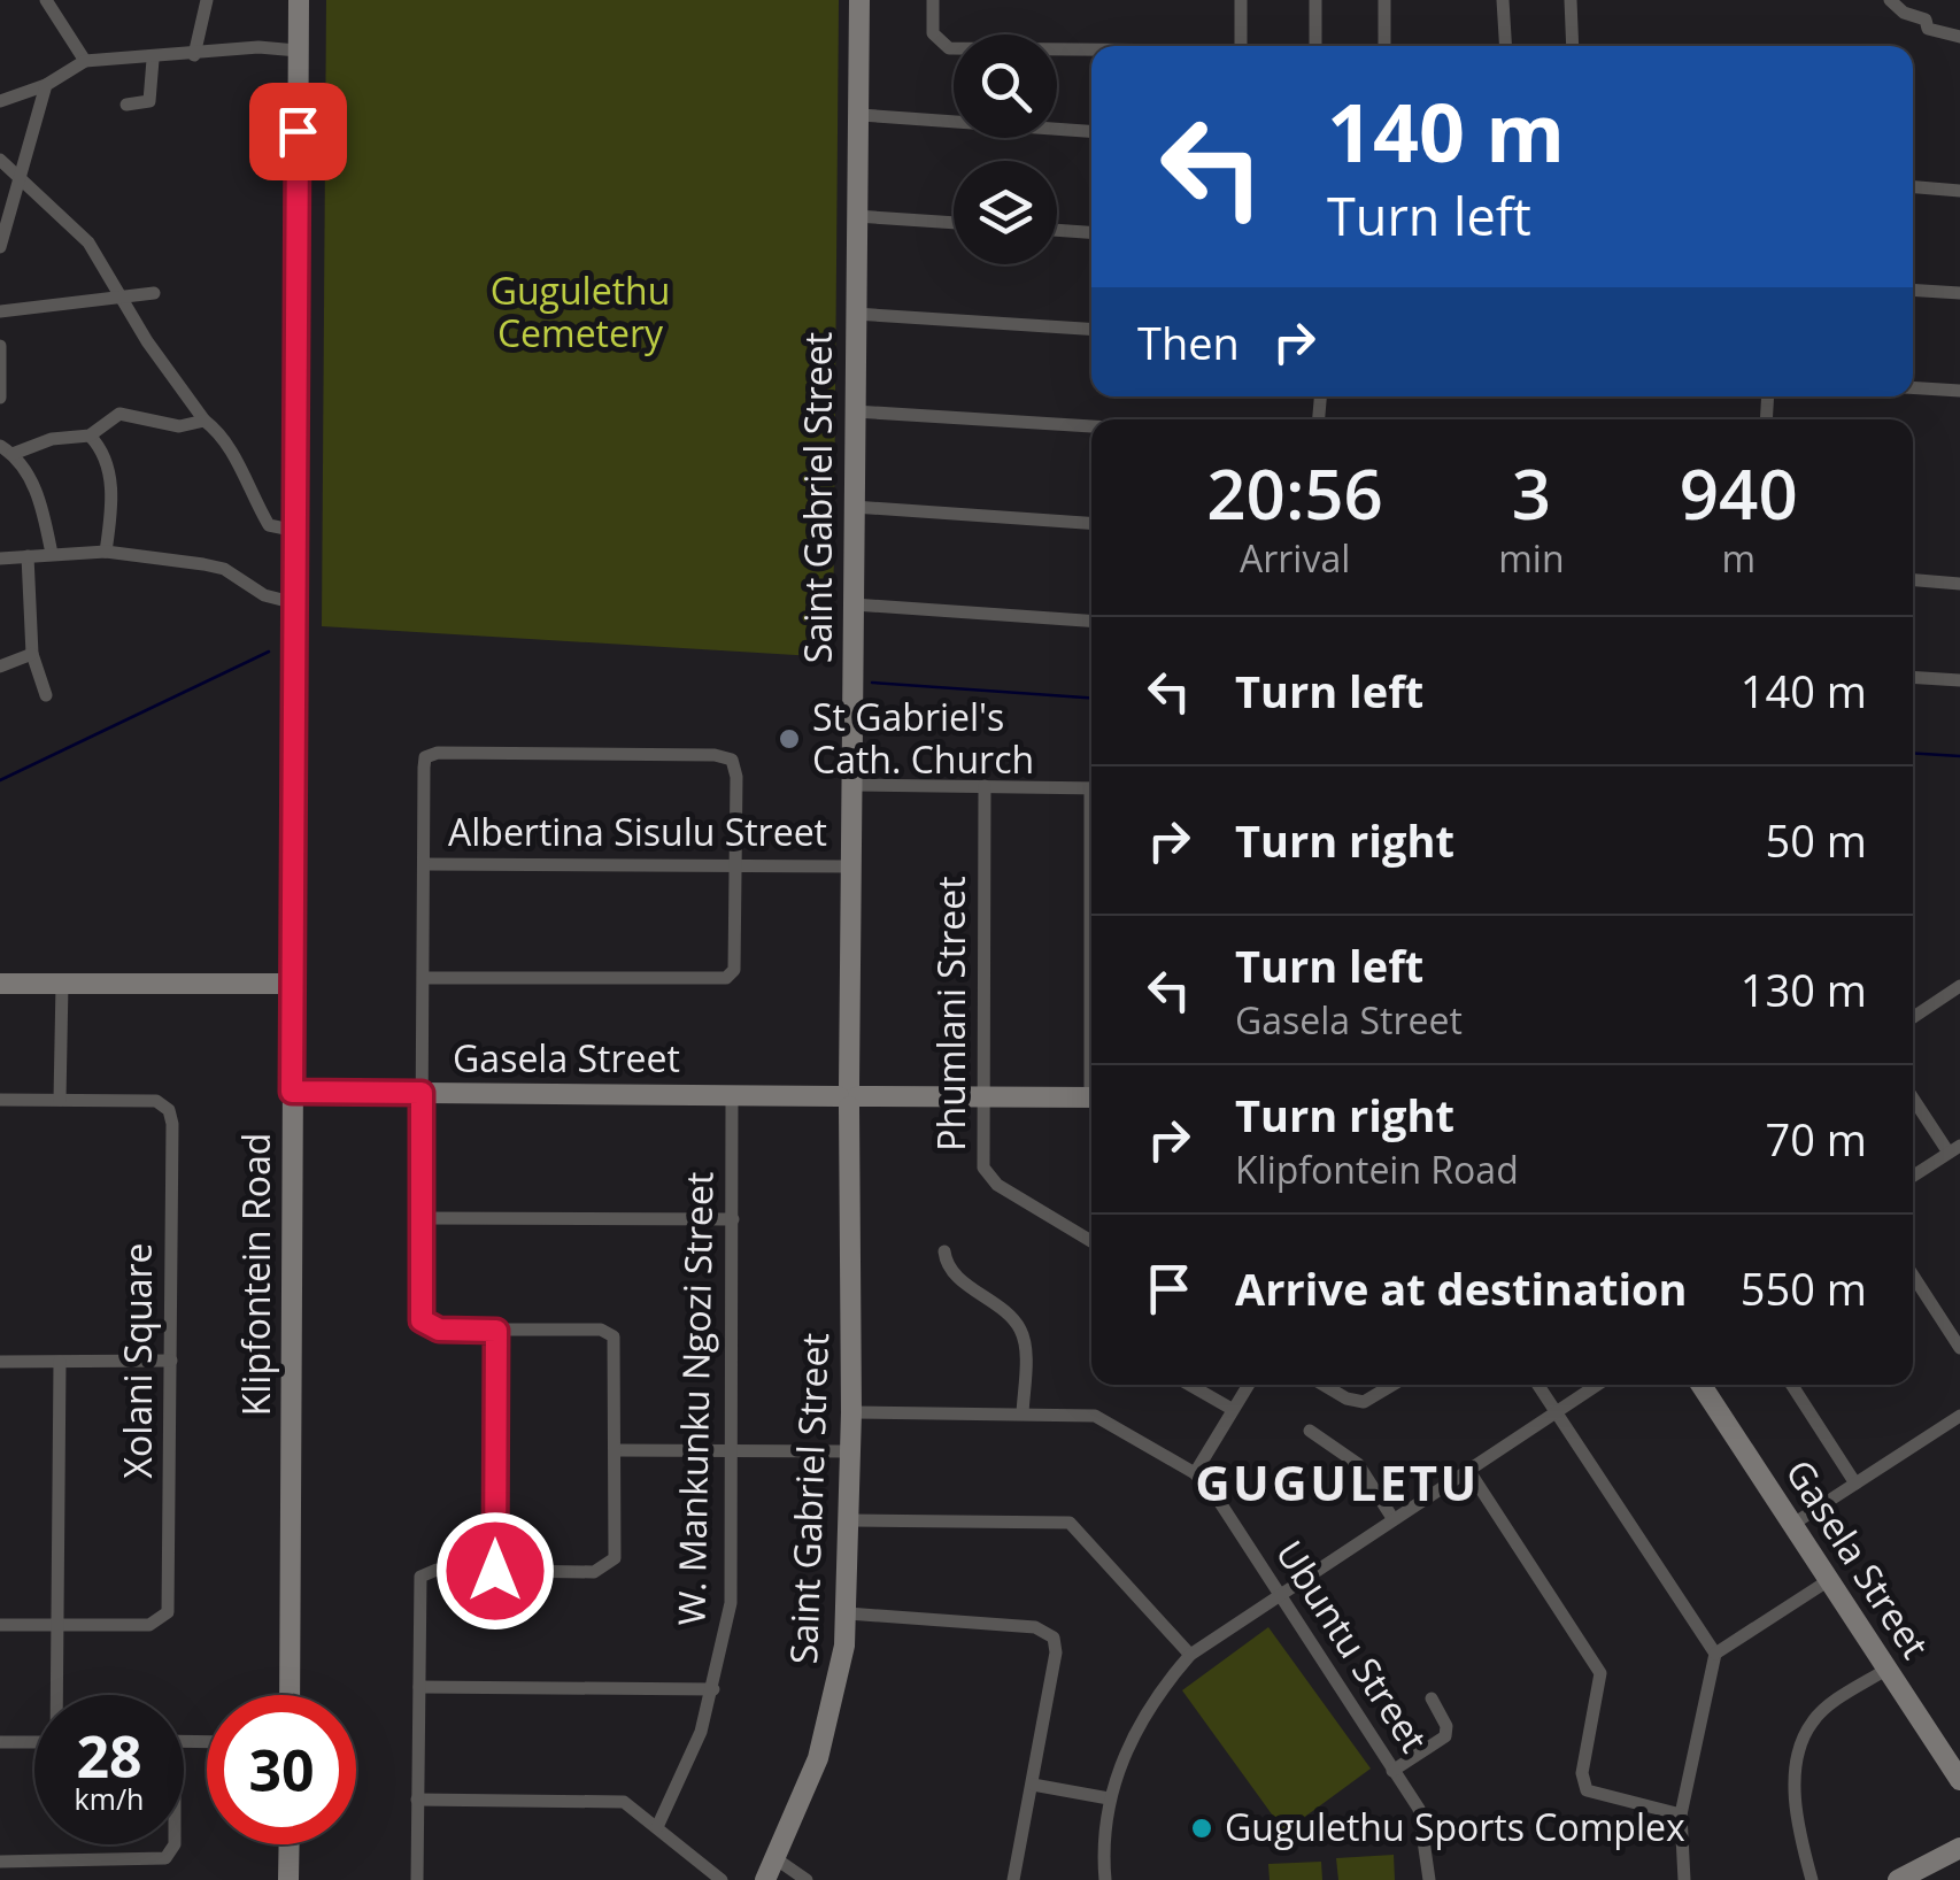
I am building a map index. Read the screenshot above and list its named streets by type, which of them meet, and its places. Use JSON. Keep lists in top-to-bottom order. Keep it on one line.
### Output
{"streets":{"street":["Saint Gabriel Street","Albertina Sisulu Street","Phumlani Street","Gasela Street","Klipfontein Road","Xolani Square","W. Mankunku Ngozi Street","Ubuntu Street"]},"crossings":[["Saint Gabriel Street","Albertina Sisulu Street"],["Saint Gabriel Street","Gasela Street"],["Saint Gabriel Street","Ubuntu Street"],["Phumlani Street","Gasela Street"],["Gasela Street","Klipfontein Road"],["Gasela Street","W. Mankunku Ngozi Street"]],"districts":["GUGULETU"],"parks":["Gugulethu Cemetery"],"places":["St Gabriel's Cath. Church","Gugulethu Sports Complex"],"page":{"turn":["140 m","Turn left"],"then":"Then","eta":["20:56","Arrival","3","min","940","m"],"list":[{"name":"Turn left","value":"140 m"},{"name":"Turn right","value":"50 m"},{"name":"Turn left","note":"Gasela Street","value":"130 m"},{"name":"Turn right","note":"Klipfontein Road","value":"70 m"},{"name":"Arrive at destination","value":"550 m"}],"speed":"28 km/h","limit":"30"}}
